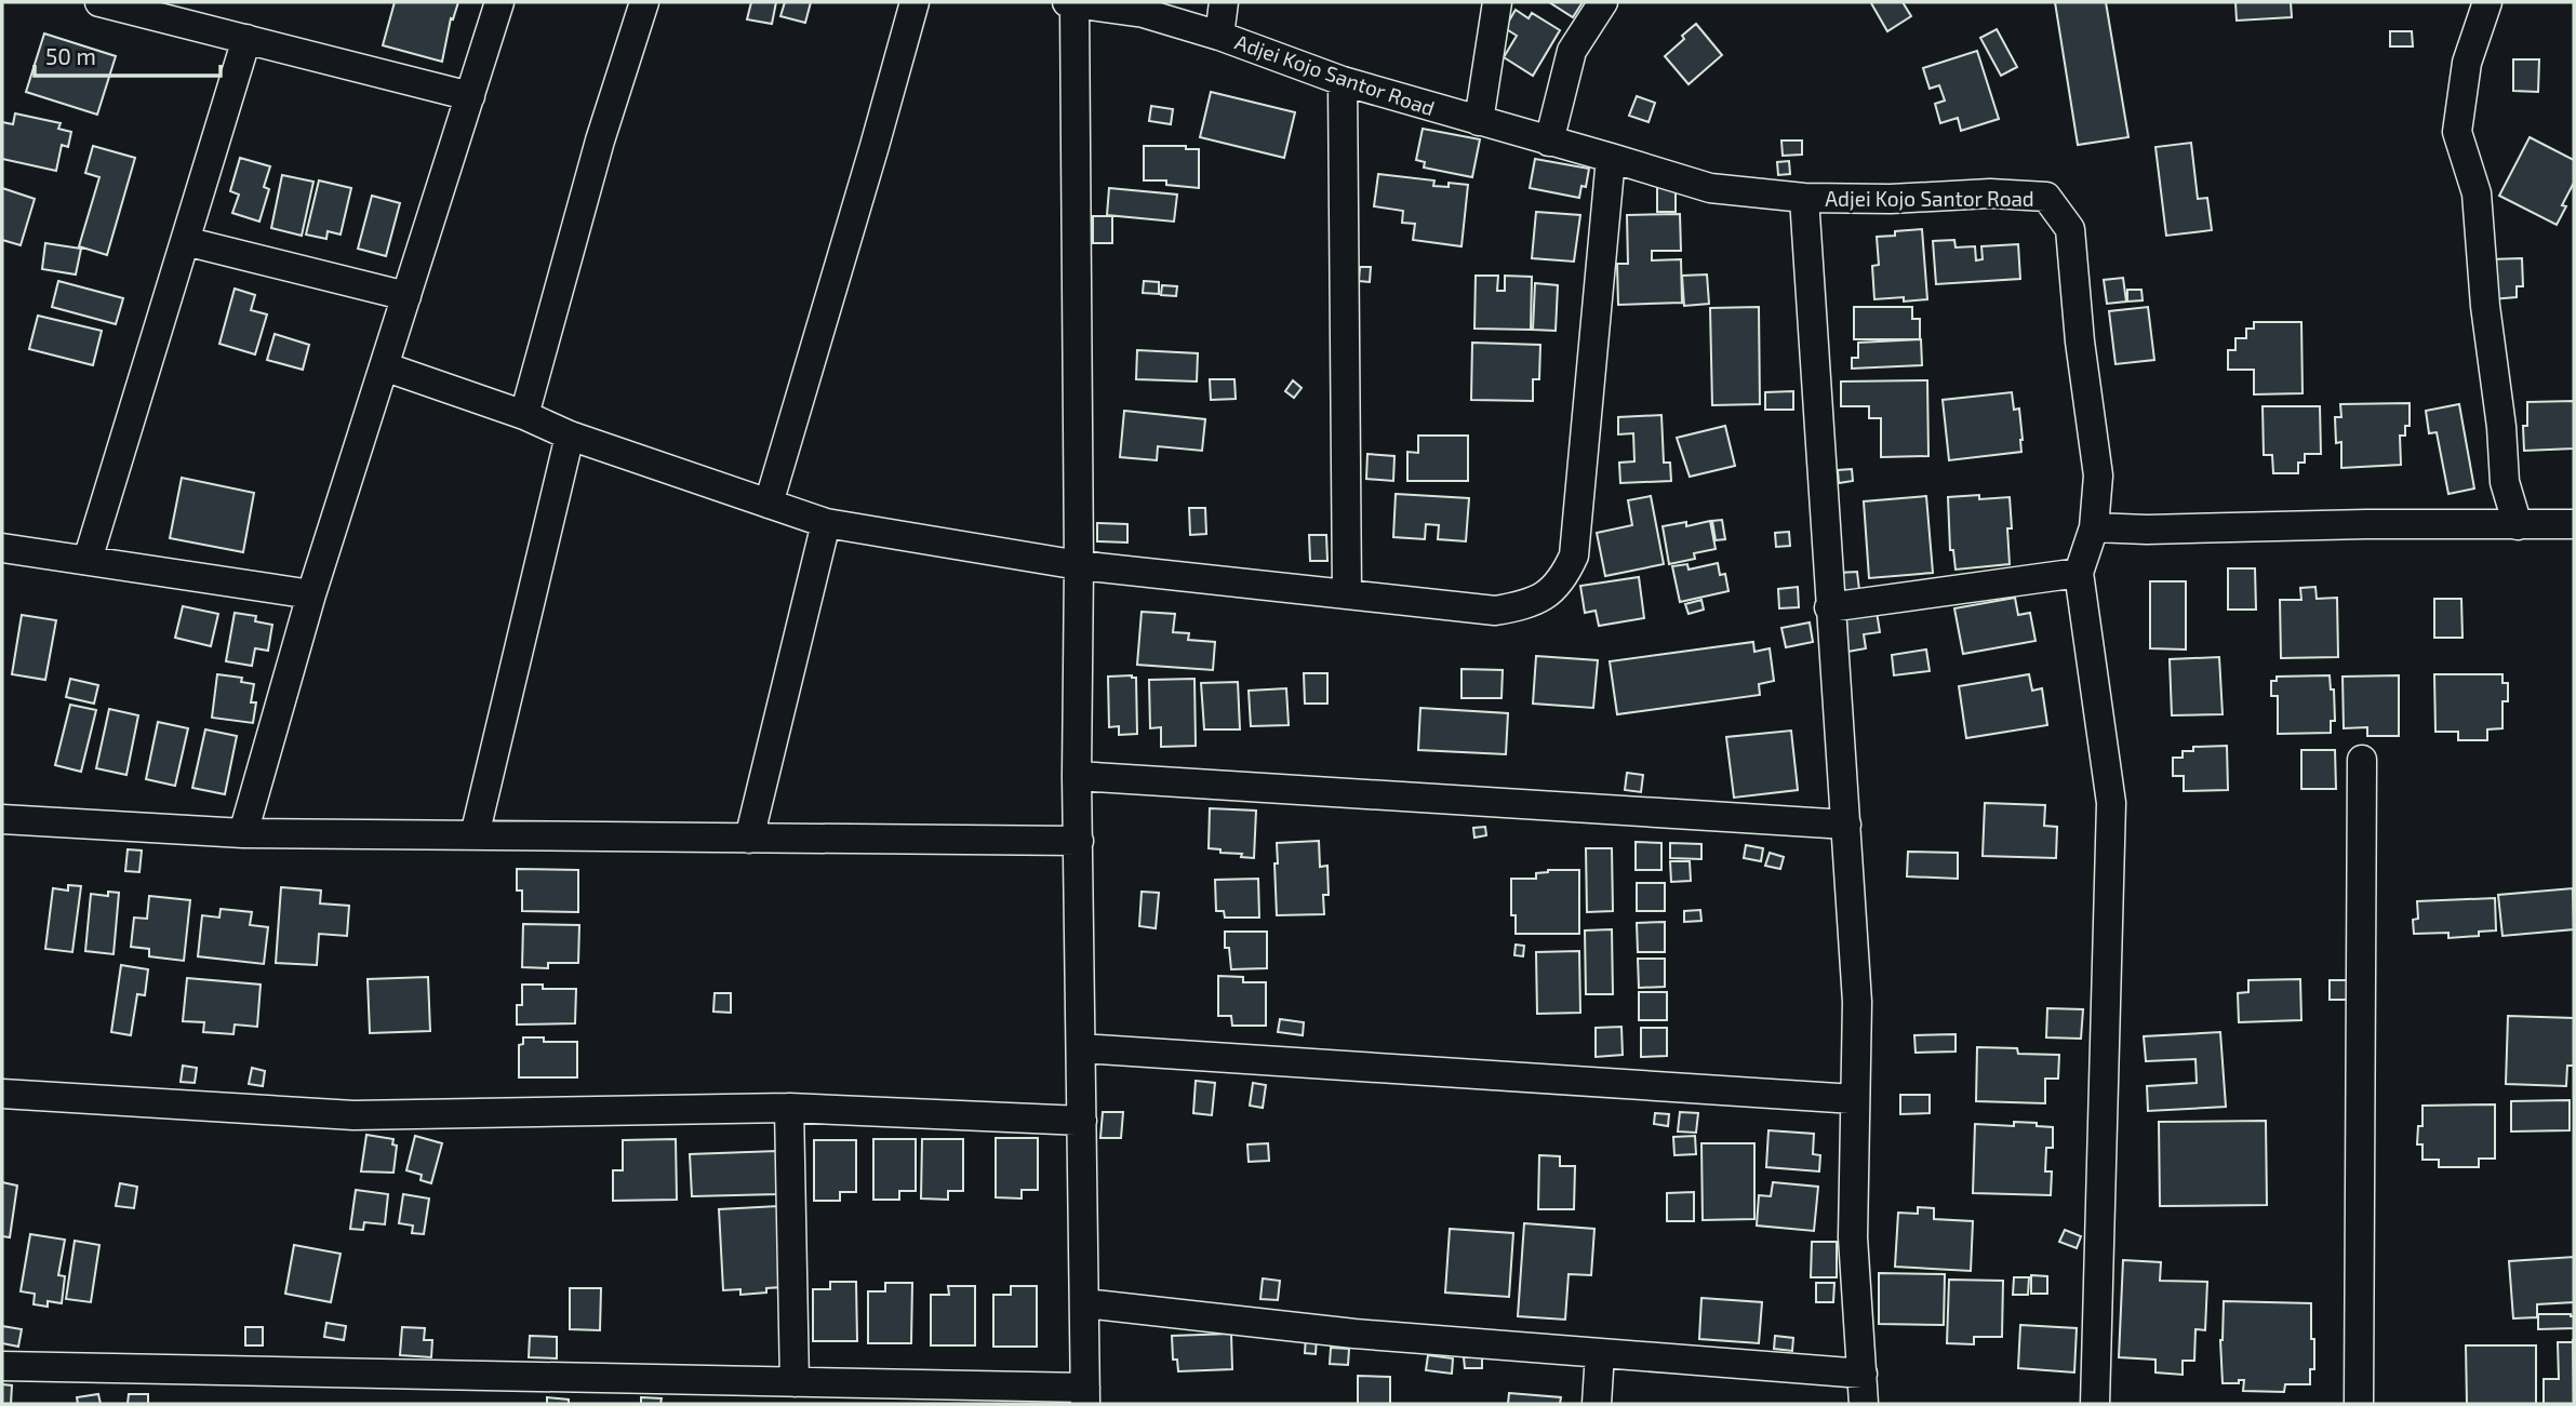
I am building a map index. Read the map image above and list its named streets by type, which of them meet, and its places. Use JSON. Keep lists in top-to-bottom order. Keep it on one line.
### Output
{"streets":{"street":["Adjei Kojo Santor Road"]},"scale_bar":"50 m"}
